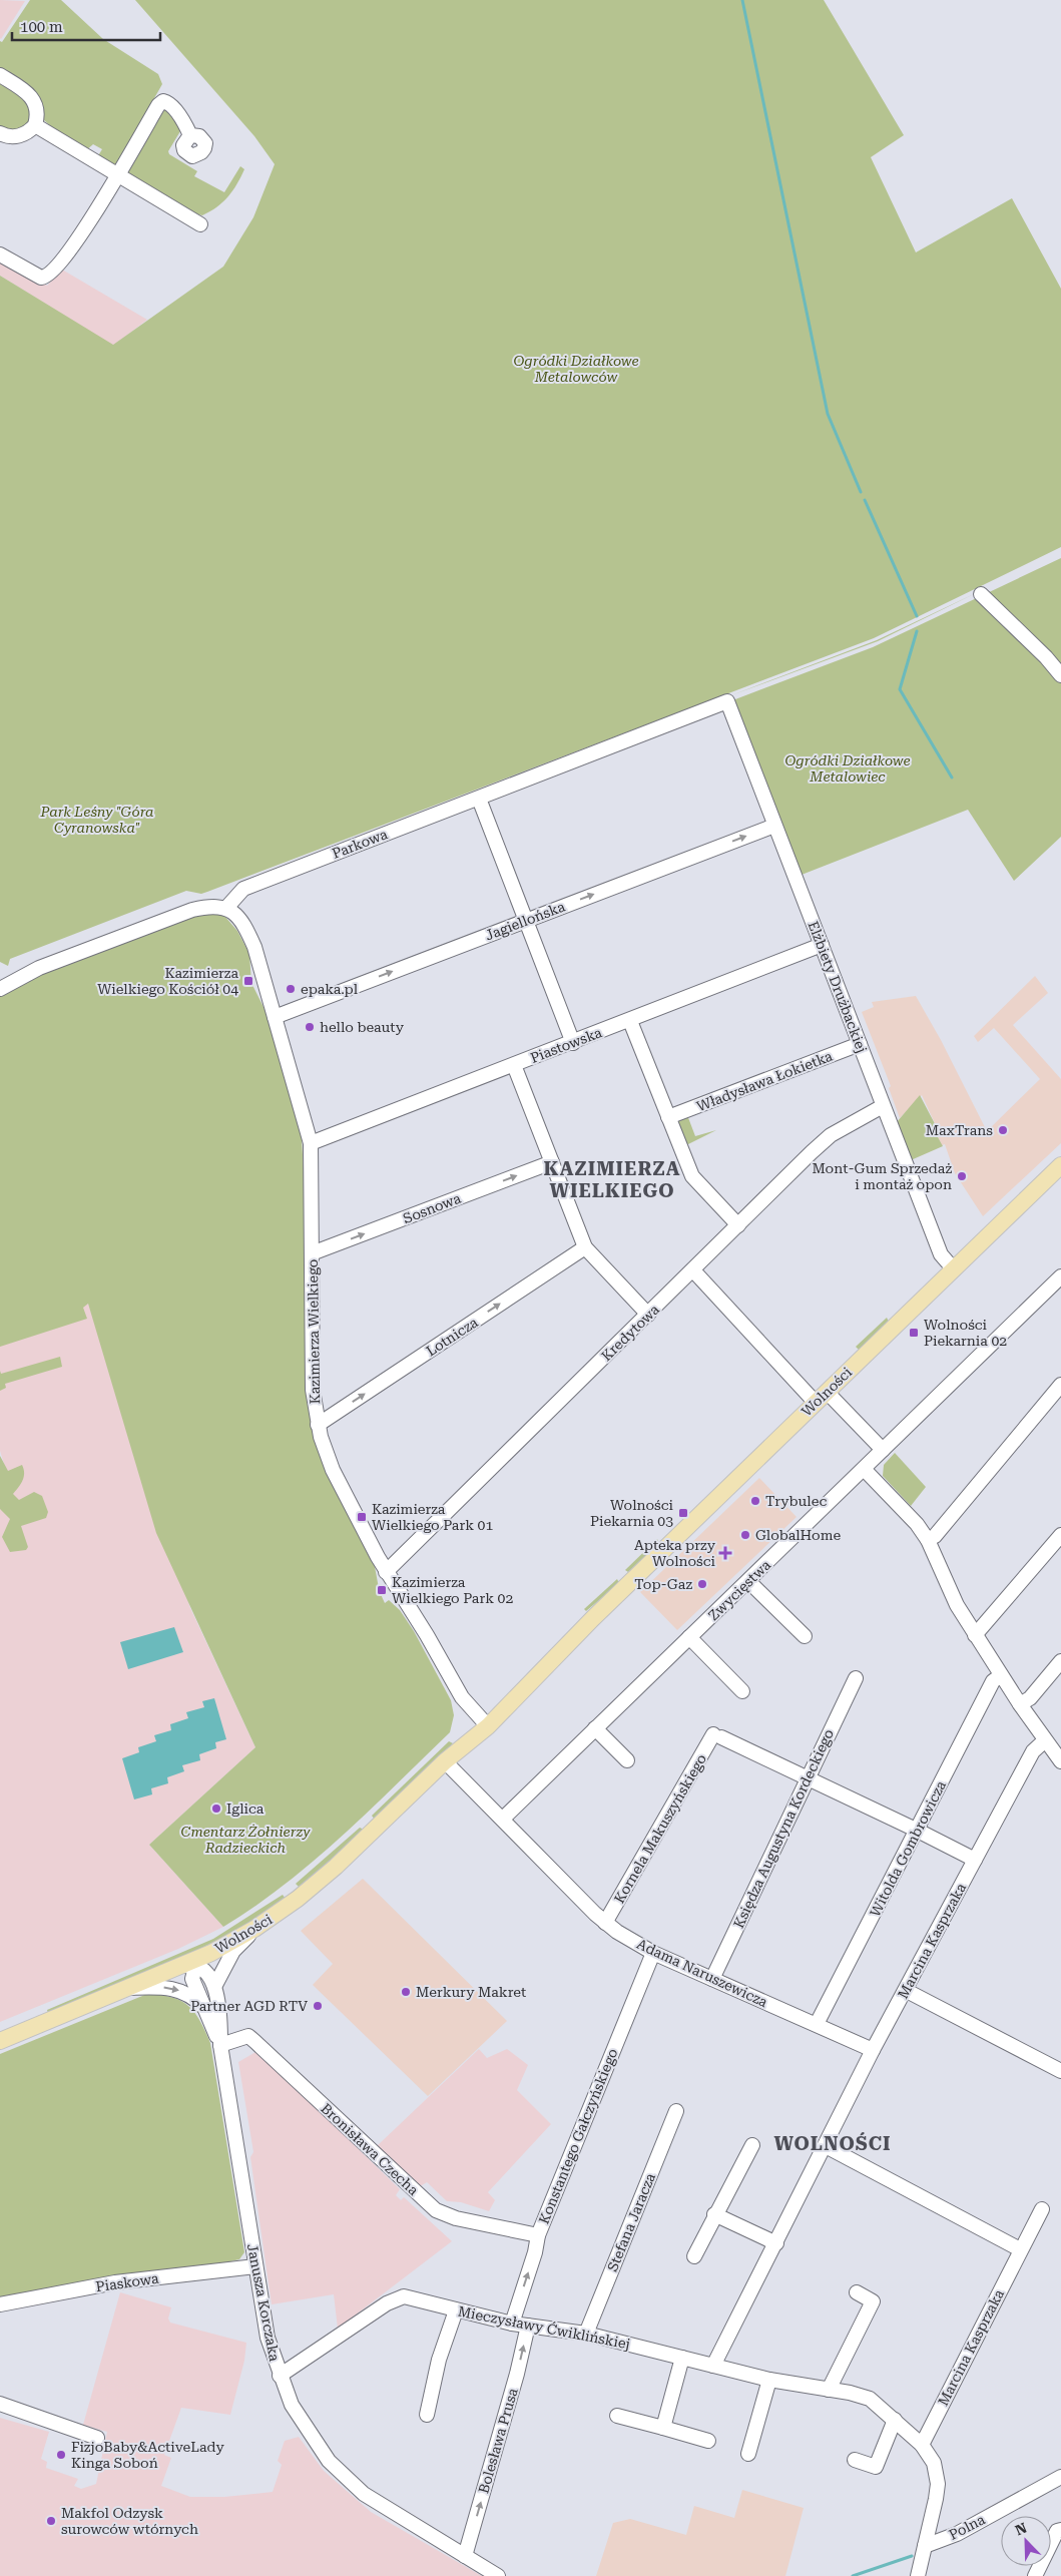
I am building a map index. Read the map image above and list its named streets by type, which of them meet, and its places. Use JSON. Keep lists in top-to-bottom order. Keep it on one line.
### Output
{"streets":{"main road":["Wolności"],"street":["Parkowa","Jagiellońska","Elżbiety Drużbackiej","Piastowska","Władysława Łokietka","Sosnowa","Kazimierza Wielkiego","Kredytowa","Lotnicza","Zwycięstwa","Kornela Makuszyńskiego","Księdza Augustyna Kordeckiego","Witolda Gombrowicza","Marcina Kasprzaka","Adama Naruszewicza","Konstantego Gałczyńskiego","Bronisława Czecha","Stefana Jaracza","Piaskowa","Janusza Korczaka","Mieczysławy Ćwiklińskiej","Bolesława Prusa","Polna"]},"crossings":[["Parkowa","Elżbiety Drużbackiej"],["Parkowa","Kazimierza Wielkiego"],["Jagiellońska","Elżbiety Drużbackiej"],["Jagiellońska","Kazimierza Wielkiego"],["Elżbiety Drużbackiej","Piastowska"],["Elżbiety Drużbackiej","Władysława Łokietka"],["Elżbiety Drużbackiej","Kredytowa"],["Elżbiety Drużbackiej","Wolności"],["Piastowska","Kazimierza Wielkiego"],["Sosnowa","Kazimierza Wielkiego"],["Kazimierza Wielkiego","Kredytowa"],["Kazimierza Wielkiego","Lotnicza"],["Kazimierza Wielkiego","Wolności"],["Wolności","Adama Naruszewicza"],["Wolności","Janusza Korczaka"],["Zwycięstwa","Adama Naruszewicza"],["Kornela Makuszyńskiego","Księdza Augustyna Kordeckiego"],["Kornela Makuszyńskiego","Adama Naruszewicza"],["Księdza Augustyna Kordeckiego","Adama Naruszewicza"],["Witolda Gombrowicza","Adama Naruszewicza"],["Marcina Kasprzaka","Adama Naruszewicza"],["Marcina Kasprzaka","Mieczysławy Ćwiklińskiej"],["Adama Naruszewicza","Konstantego Gałczyńskiego"],["Konstantego Gałczyńskiego","Bronisława Czecha"],["Konstantego Gałczyńskiego","Mieczysławy Ćwiklińskiej"],["Bronisława Czecha","Janusza Korczaka"],["Stefana Jaracza","Mieczysławy Ćwiklińskiej"],["Piaskowa","Janusza Korczaka"],["Janusza Korczaka","Mieczysławy Ćwiklińskiej"],["Janusza Korczaka","Bolesława Prusa"],["Mieczysławy Ćwiklińskiej","Bolesława Prusa"],["Mieczysławy Ćwiklińskiej","Polna"]],"one_way":["Jagiellońska","Sosnowa","Lotnicza"],"districts":["KAZIMIERZA WIELKIEGO","WOLNOŚCI"],"parks":["Ogródki Działkowe Metalowców","Ogródki Działkowe Metalowiec","Park Leśny \"Góra Cyranowska\"","Cmentarz Żołnierzy Radzieckich"],"places":{"transit":["Kazimierza Wielkiego Kościół 04","Wolności Piekarnia 02","Wolności Piekarnia 03","Kazimierza Wielkiego Park 01","Kazimierza Wielkiego Park 02"],"other":["epaka.pl","hello beauty","MaxTrans","Mont-Gum Sprzedaż i montaż opon","Trybulec","GlobalHome","Top-Gaz","Iglica","Merkury Makret","Partner AGD RTV","FizjoBaby&ActiveLady Kinga Soboń","Makfol Odzysk surowców wtórnych"],"health":["Apteka przy Wolności"]},"scale_bar":"100 m","north":"top left"}
